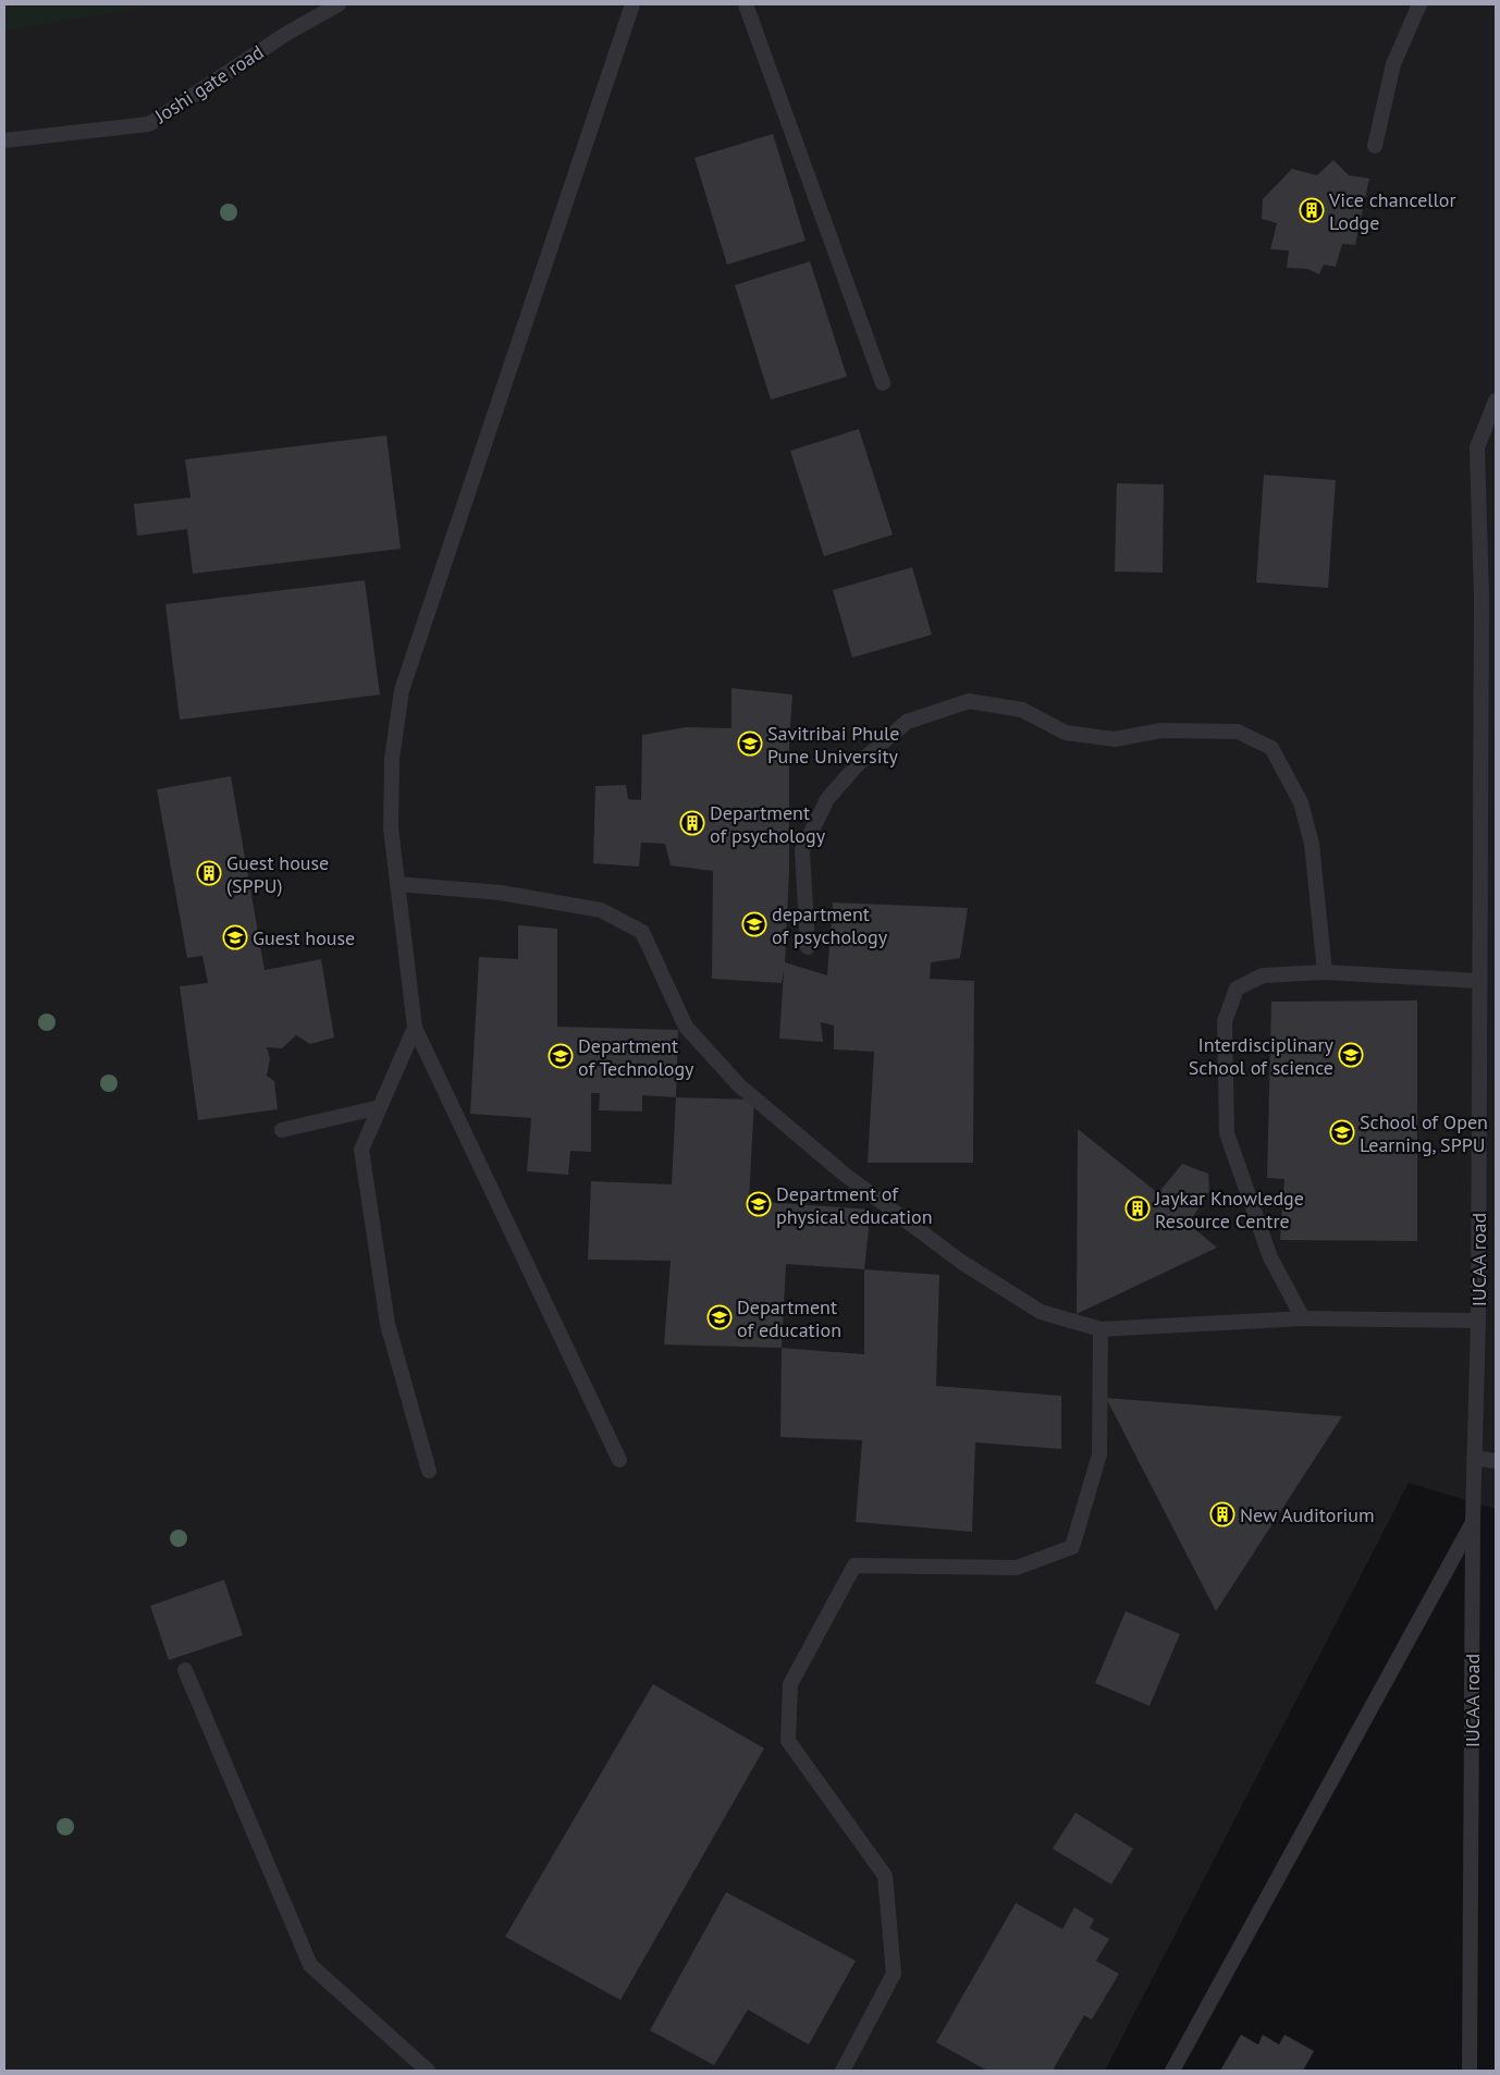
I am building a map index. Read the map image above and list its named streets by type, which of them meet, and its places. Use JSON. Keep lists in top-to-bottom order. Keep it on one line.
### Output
{"streets":{"lane":["Joshi gate road","IUCAA road"]},"places":{"building":["Vice chancellor Lodge","Department of psychology","Guest house (SPPU)","Jaykar Knowledge Resource Centre","New Auditorium"],"school or university":["Savitribai Phule Pune University","department of psychology","Guest house","Interdisciplinary School of science","Department of Technology","School of Open Learning, SPPU","Department of physical education","Department of education"]}}
